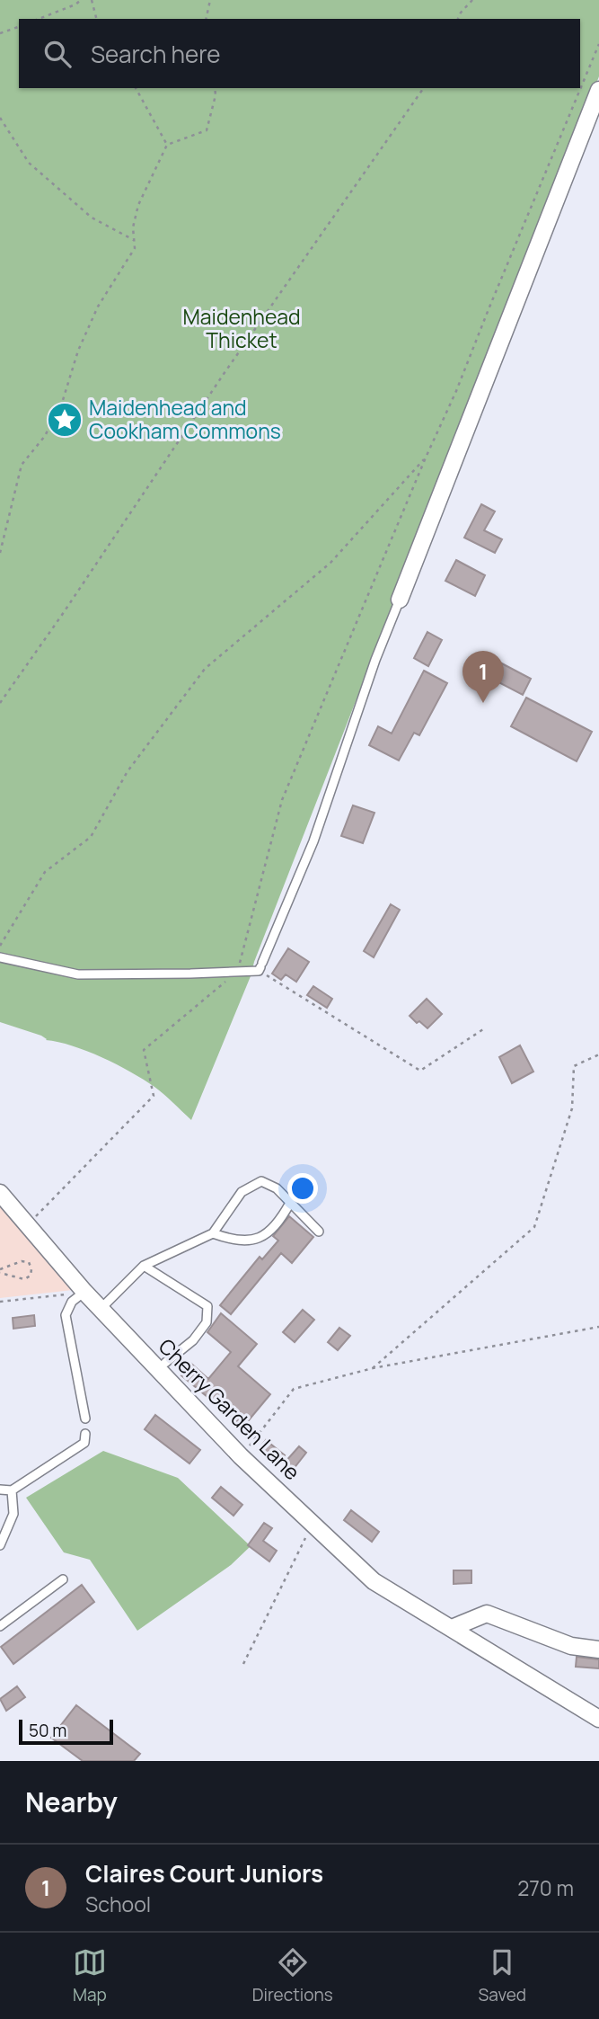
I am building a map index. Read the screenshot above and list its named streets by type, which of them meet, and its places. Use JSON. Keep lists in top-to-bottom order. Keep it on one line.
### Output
{"streets":{"street":["Cherry Garden Lane"]},"parks":["Maidenhead Thicket"],"places":{"place":["Maidenhead and Cookham Commons"]},"scale_bar":"50 m","page":{"search":"Search here","pins":"1","scale":"50 m","heading":"Nearby","list":[{"mark":"1","name":"Claires Court Juniors","note":"School","value":"270 m"}],"nav":["Map","Directions","Saved"]}}
